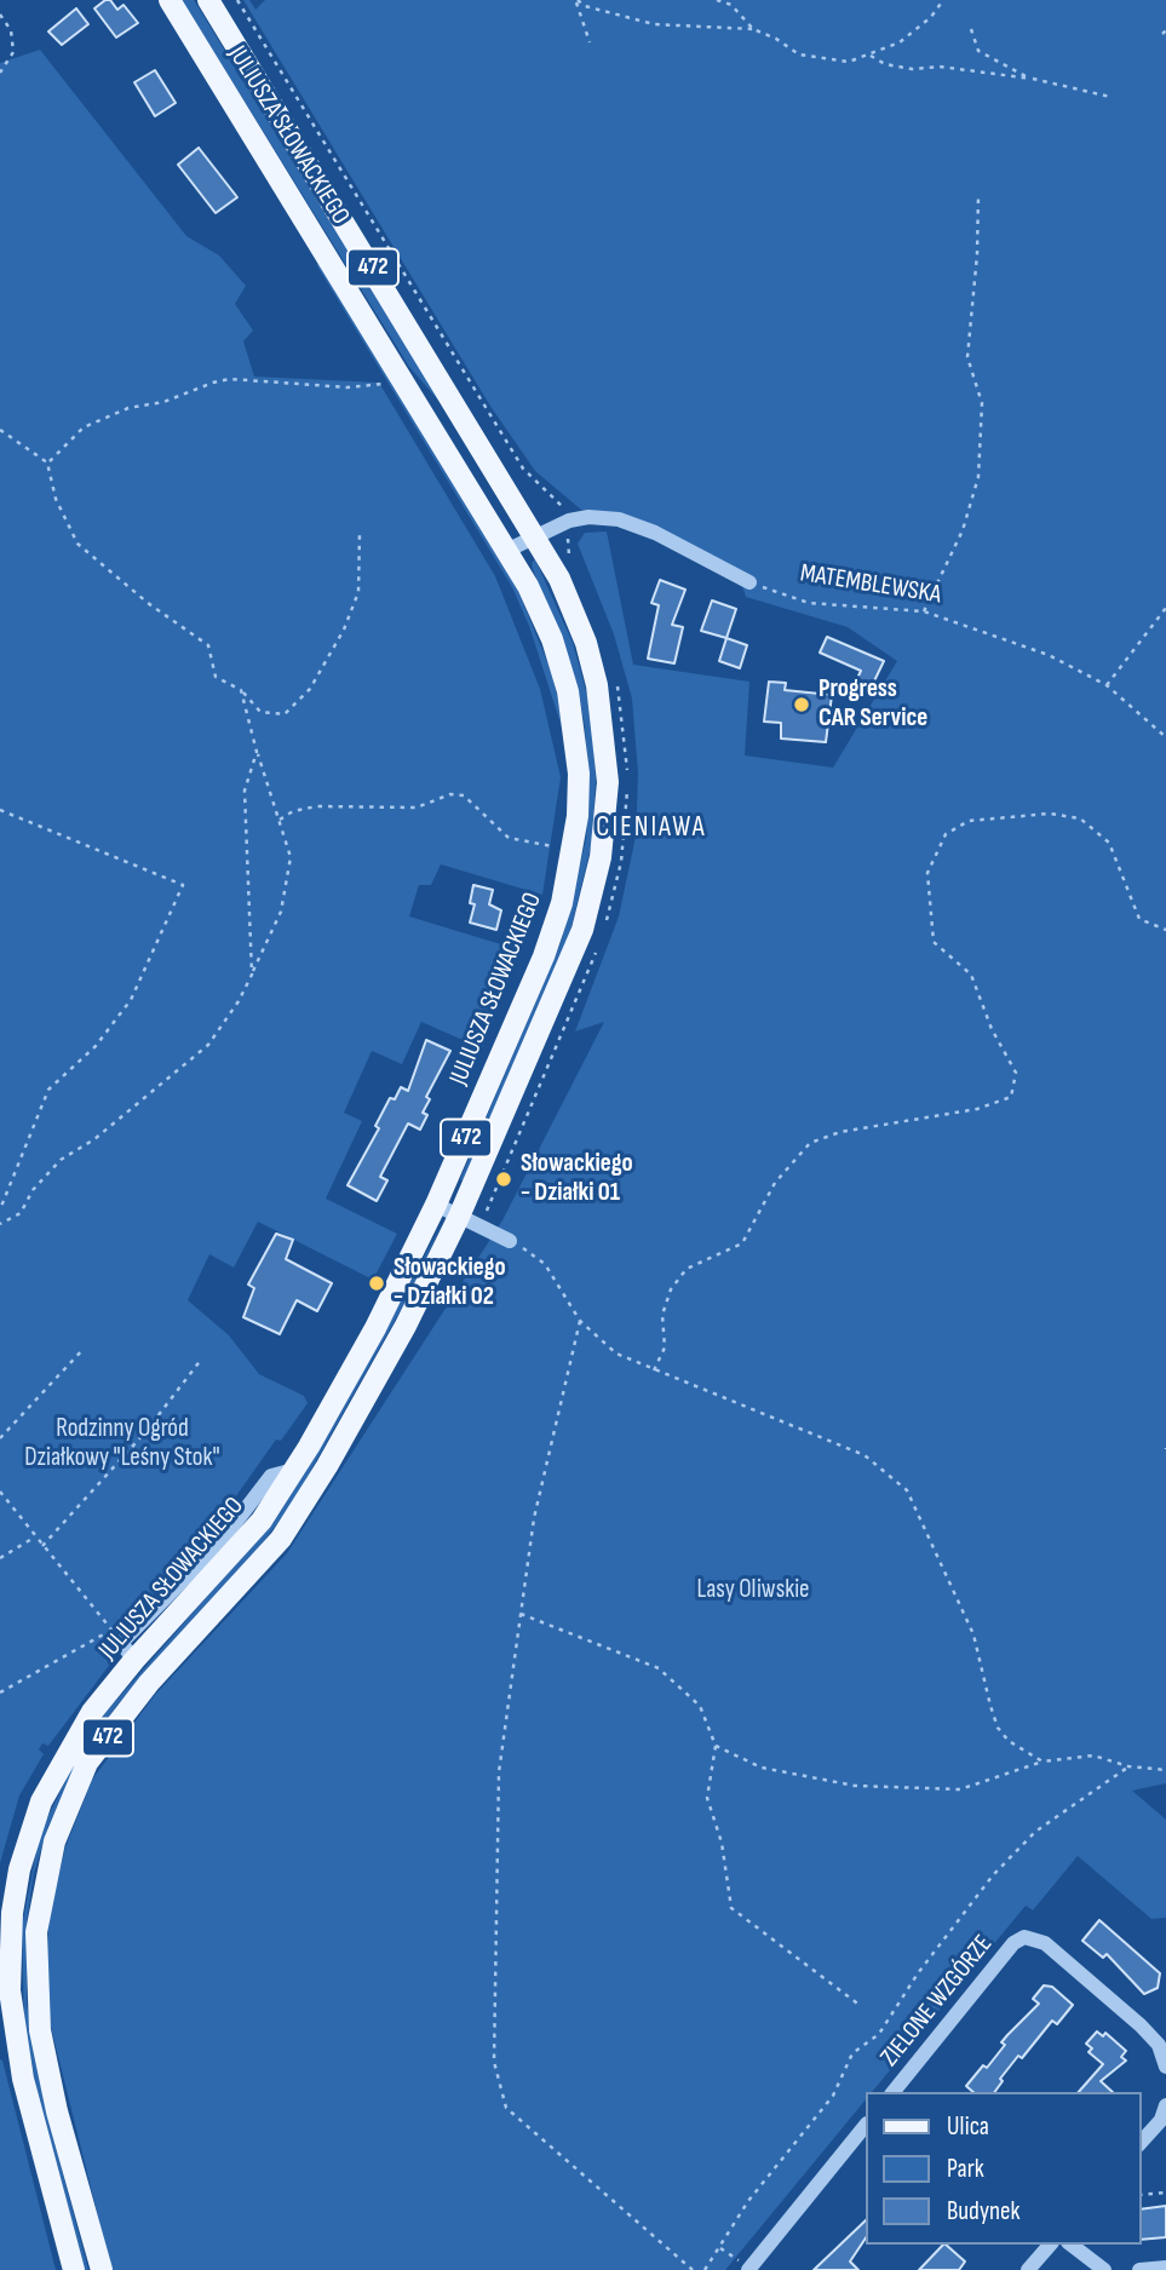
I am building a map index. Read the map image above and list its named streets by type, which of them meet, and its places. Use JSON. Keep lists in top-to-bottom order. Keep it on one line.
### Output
{"streets":{"main road":["JULIUSZA SŁOWACKIEGO","472"],"street":["ZIELONE WZGÓRZE"],"path":["MATEMBLEWSKA"]},"districts":["CIENIAWA"],"parks":["Rodzinny Ogród Działkowy \"Leśny Stok\"","Lasy Oliwskie"],"places":["Progress CAR Service","Słowackiego - Działki 01","Słowackiego - Działki 02"],"legend":["Ulica","Park","Budynek"]}
